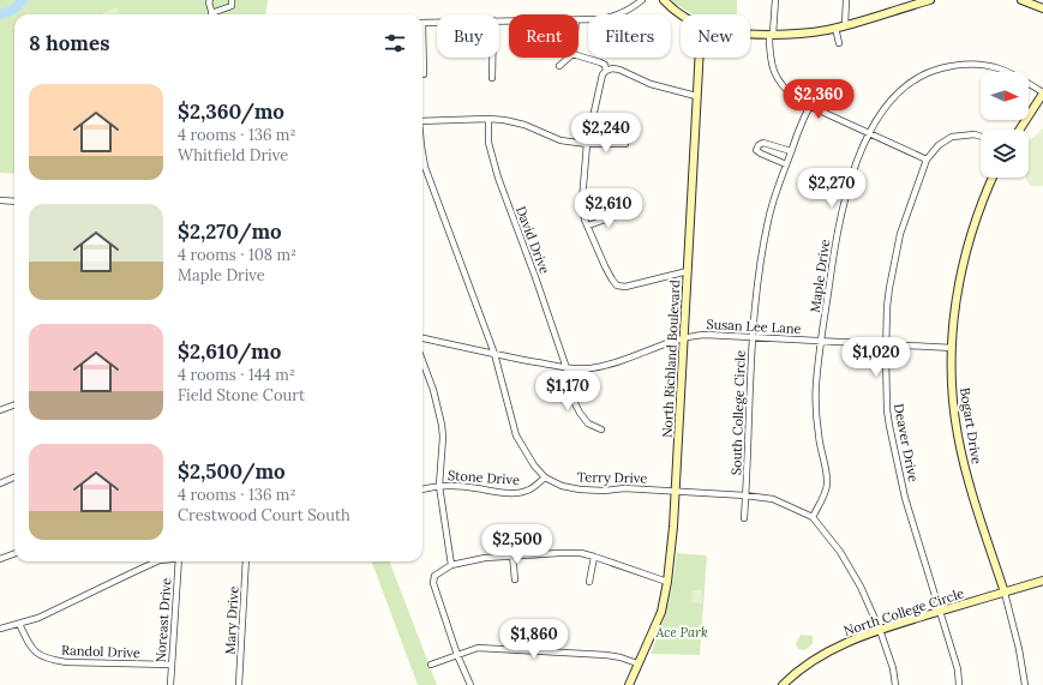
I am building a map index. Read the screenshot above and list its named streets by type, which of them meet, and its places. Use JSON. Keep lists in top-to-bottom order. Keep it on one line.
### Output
{"streets":{"street":["David Drive","Maple Drive","Susan Lee Lane","North Richland Boulevard","South College Circle","Bogart Drive","Deaver Drive","Stone Drive","Terry Drive","North College Circle","Noreast Drive","Mary Drive","Randol Drive"]},"crossings":[["David Drive","Susan Lee Lane"],["Maple Drive","Susan Lee Lane"],["Maple Drive","Terry Drive"],["Susan Lee Lane","North Richland Boulevard"],["Susan Lee Lane","South College Circle"],["Susan Lee Lane","Bogart Drive"],["Susan Lee Lane","Deaver Drive"],["Susan Lee Lane","Terry Drive"],["North Richland Boulevard","Terry Drive"],["South College Circle","Terry Drive"],["Bogart Drive","North College Circle"],["Deaver Drive","North College Circle"],["Stone Drive","Terry Drive"],["Terry Drive","North College Circle"],["Noreast Drive","Randol Drive"]],"parks":["Ace Park"],"north":"right","page":{"chip":["Buy","Rent","Filters","New"],"heading":"8 homes","list":[{"name":"$2,360/mo","note":"4 rooms · 136 m² · Whitfield Drive"},{"name":"$2,270/mo","note":"4 rooms · 108 m² · Maple Drive"},{"name":"$2,610/mo","note":"4 rooms · 144 m² · Field Stone Court"},{"name":"$2,500/mo","note":"4 rooms · 136 m² · Crestwood Court South"}],"price":["$2,360","$2,240","$2,270","$2,610","$1,020","$1,170","$2,500","$1,860"]}}
